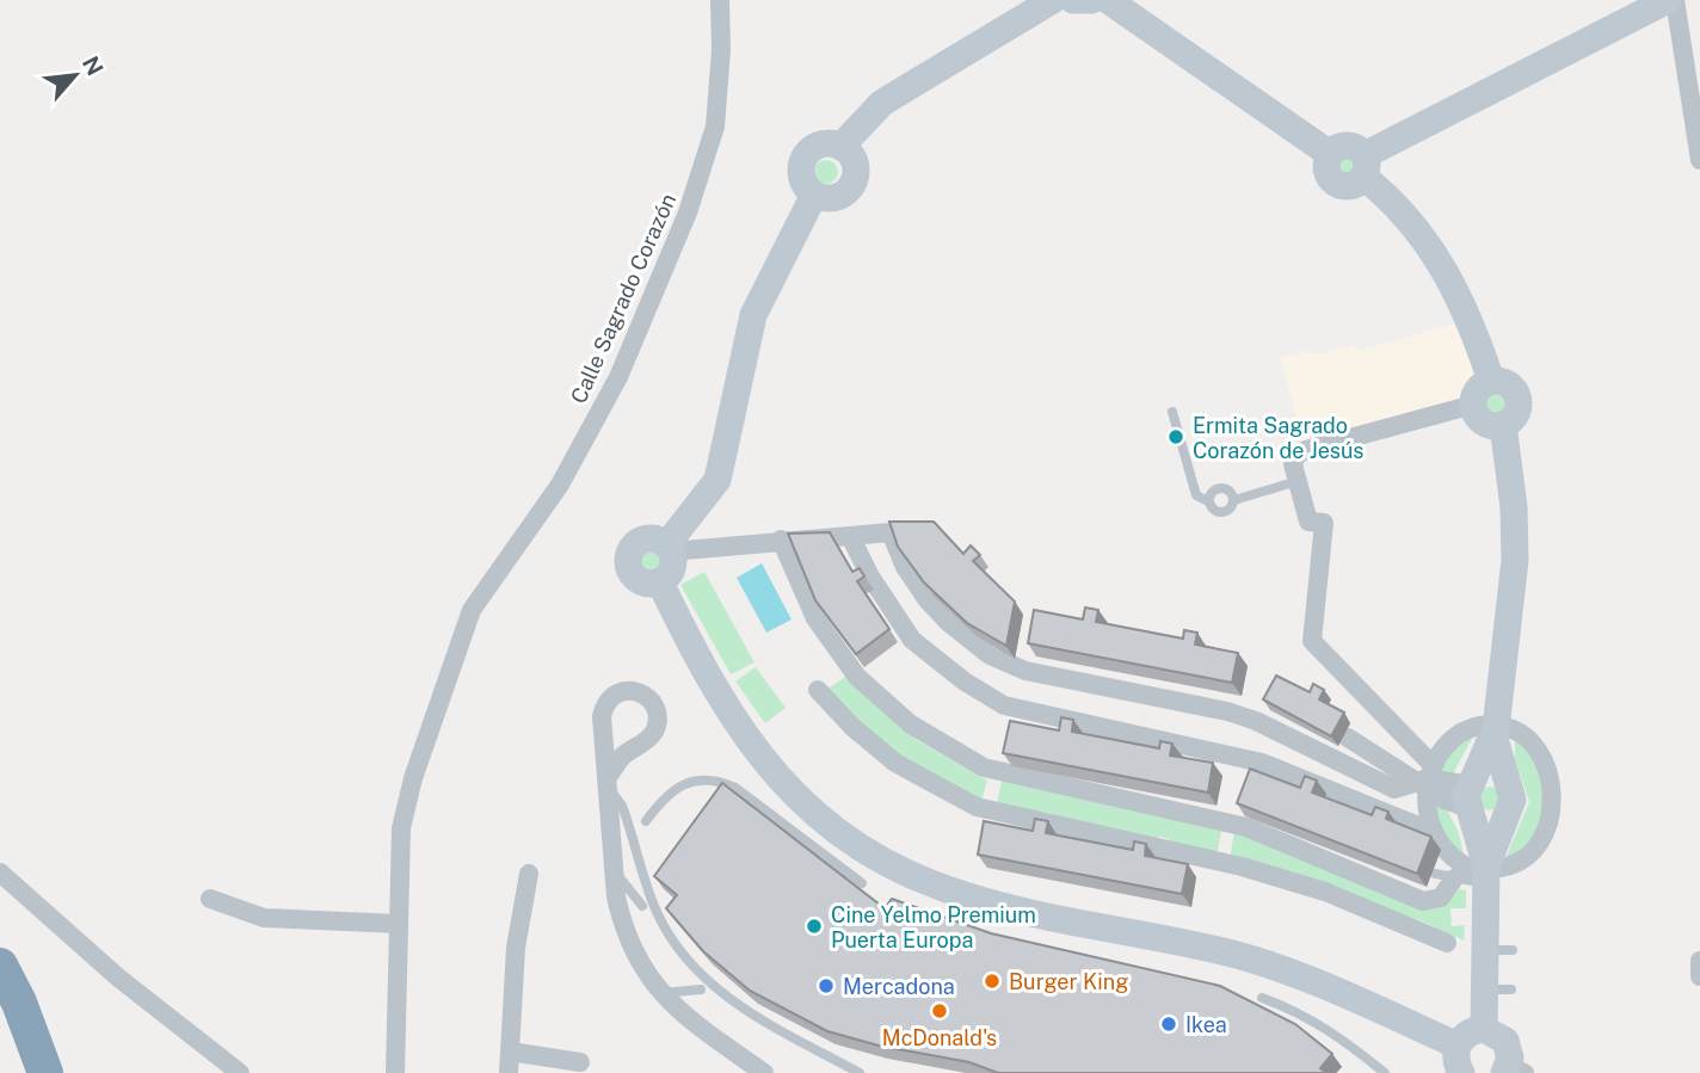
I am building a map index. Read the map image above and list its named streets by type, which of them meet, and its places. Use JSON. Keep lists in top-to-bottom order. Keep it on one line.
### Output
{"streets":{"street":["Calle Sagrado Corazón"]},"places":["Ermita Sagrado Corazón de Jesús","Cine Yelmo Premium Puerta Europa","Burger King","Mercadona","McDonald's","Ikea"],"north":"top right"}
